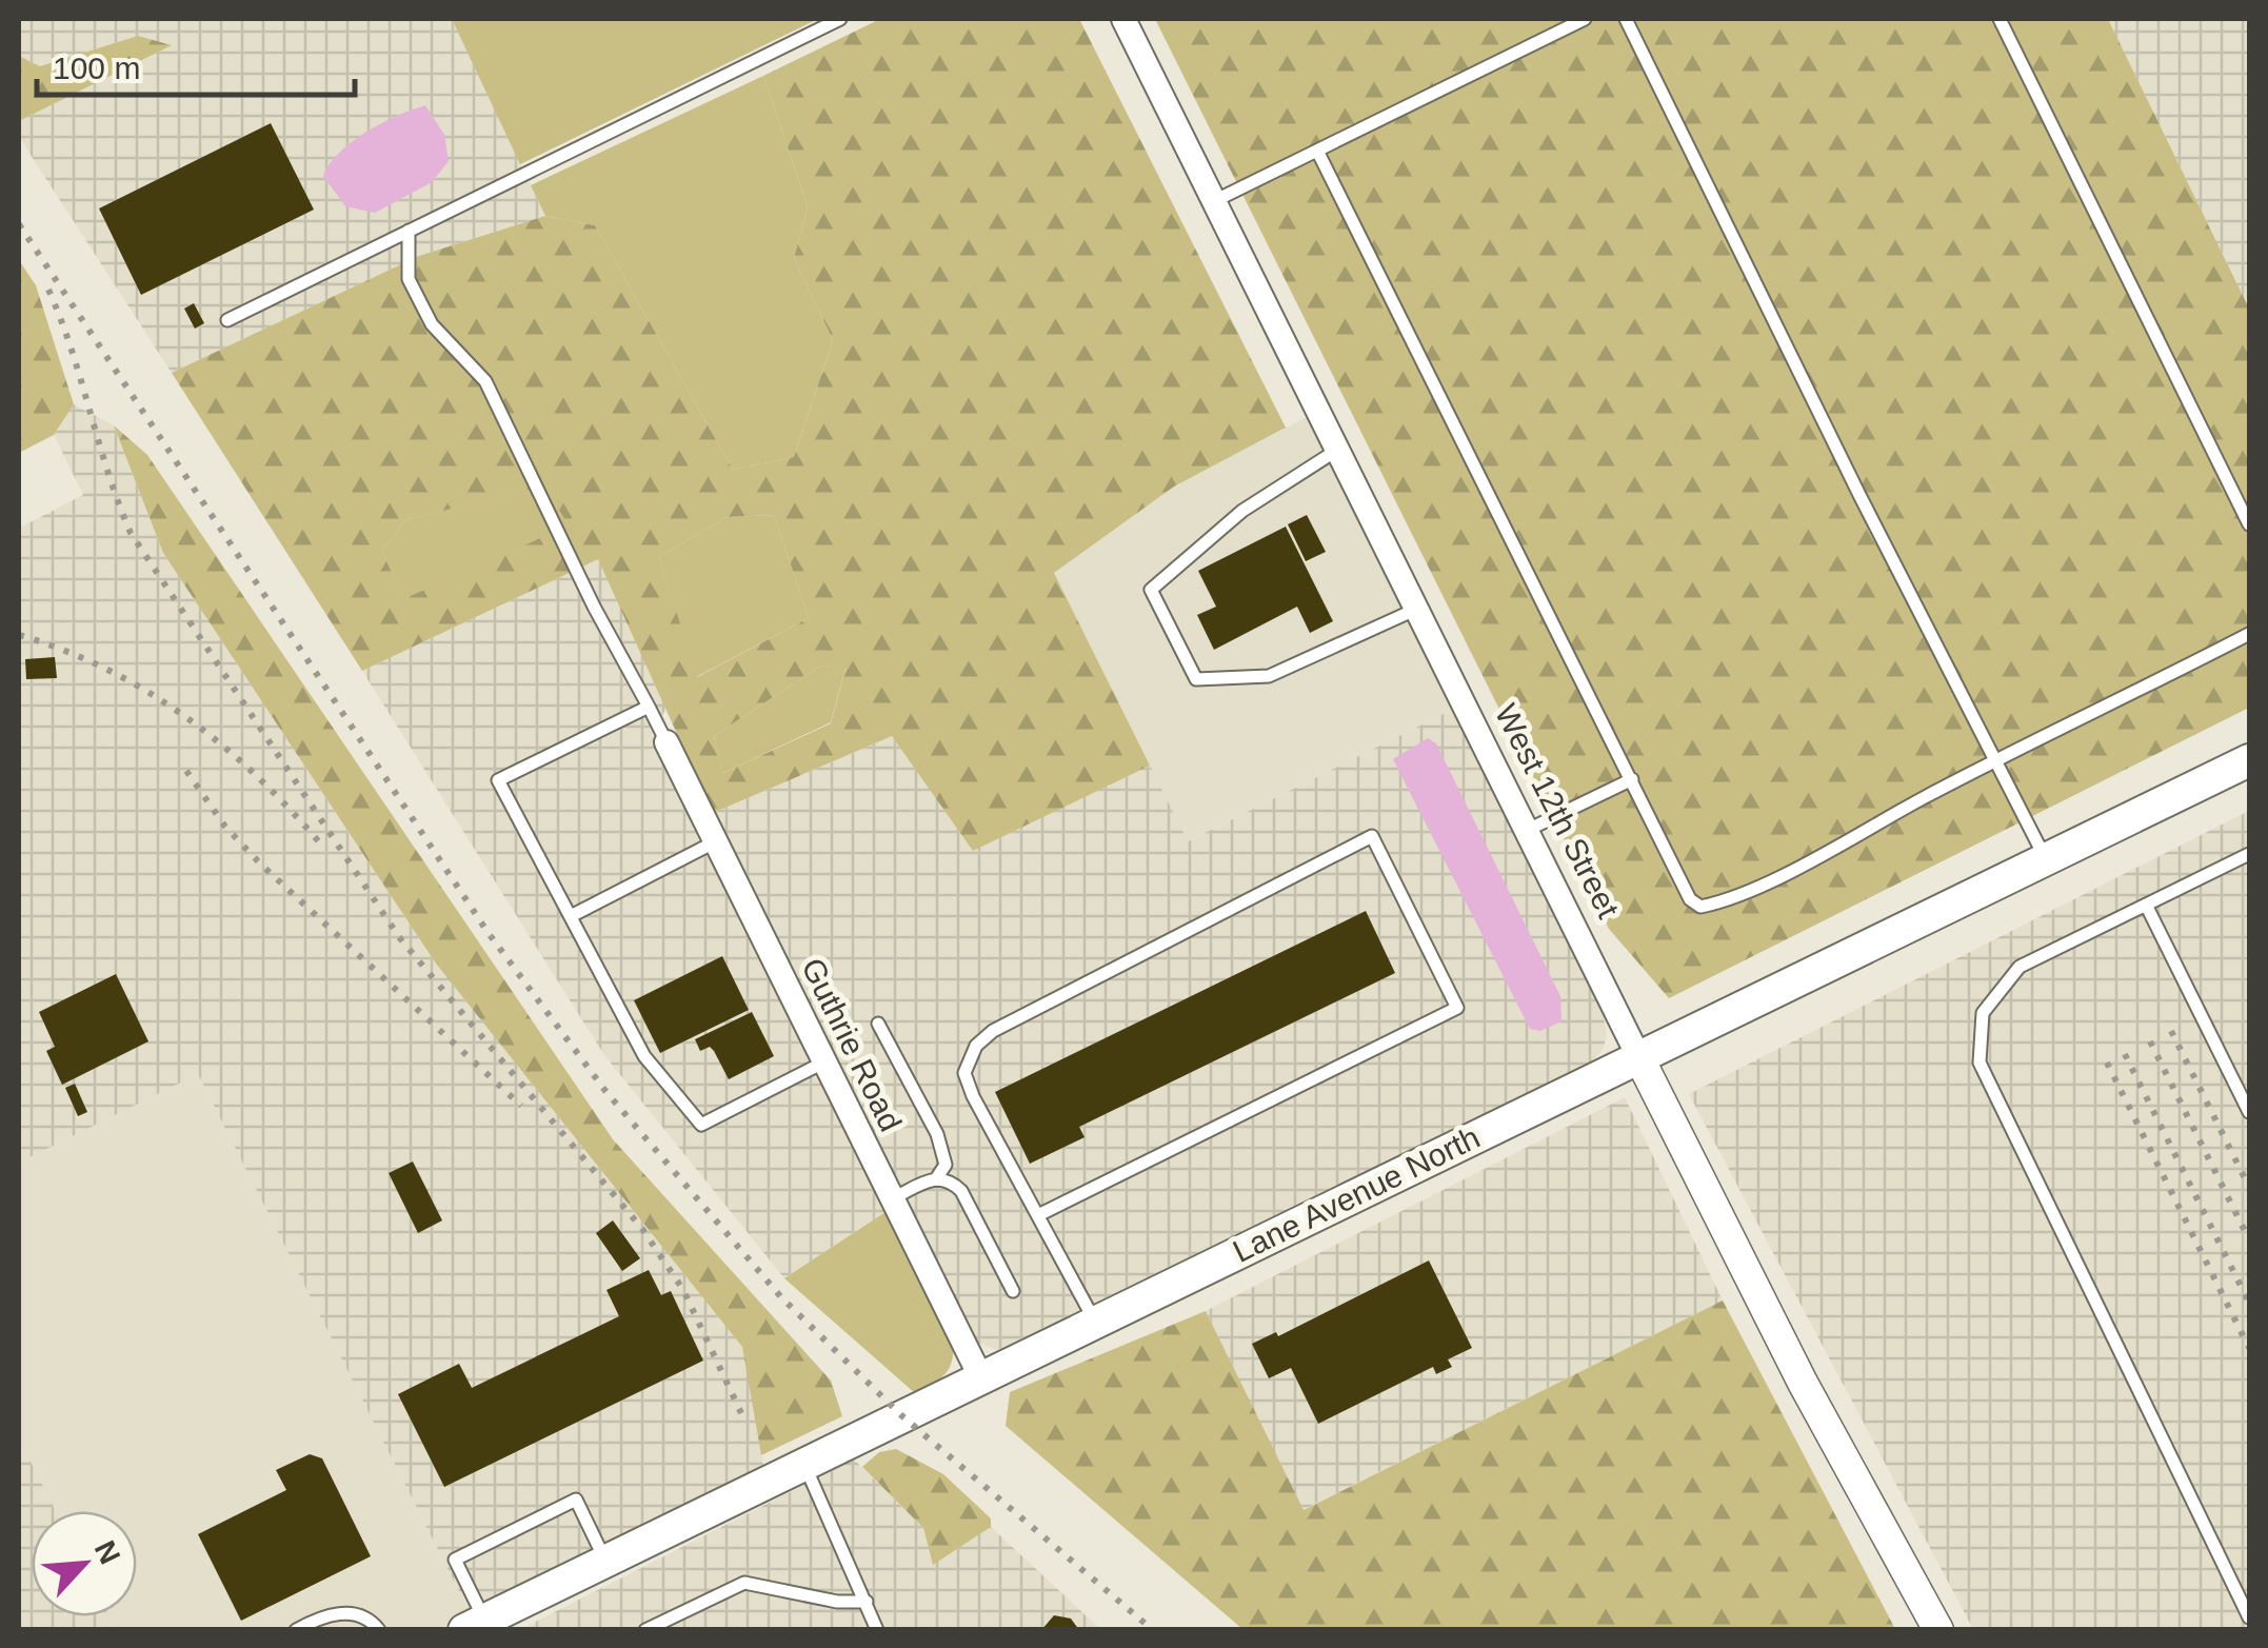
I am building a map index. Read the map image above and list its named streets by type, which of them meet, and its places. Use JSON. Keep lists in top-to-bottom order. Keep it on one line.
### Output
{"streets":{"main road":["Lane Avenue North"],"street":["West 12th Street","Guthrie Road"]},"crossings":[["West 12th Street","Lane Avenue North"],["Guthrie Road","Lane Avenue North"]],"scale_bar":"100 m","north":"top right"}
